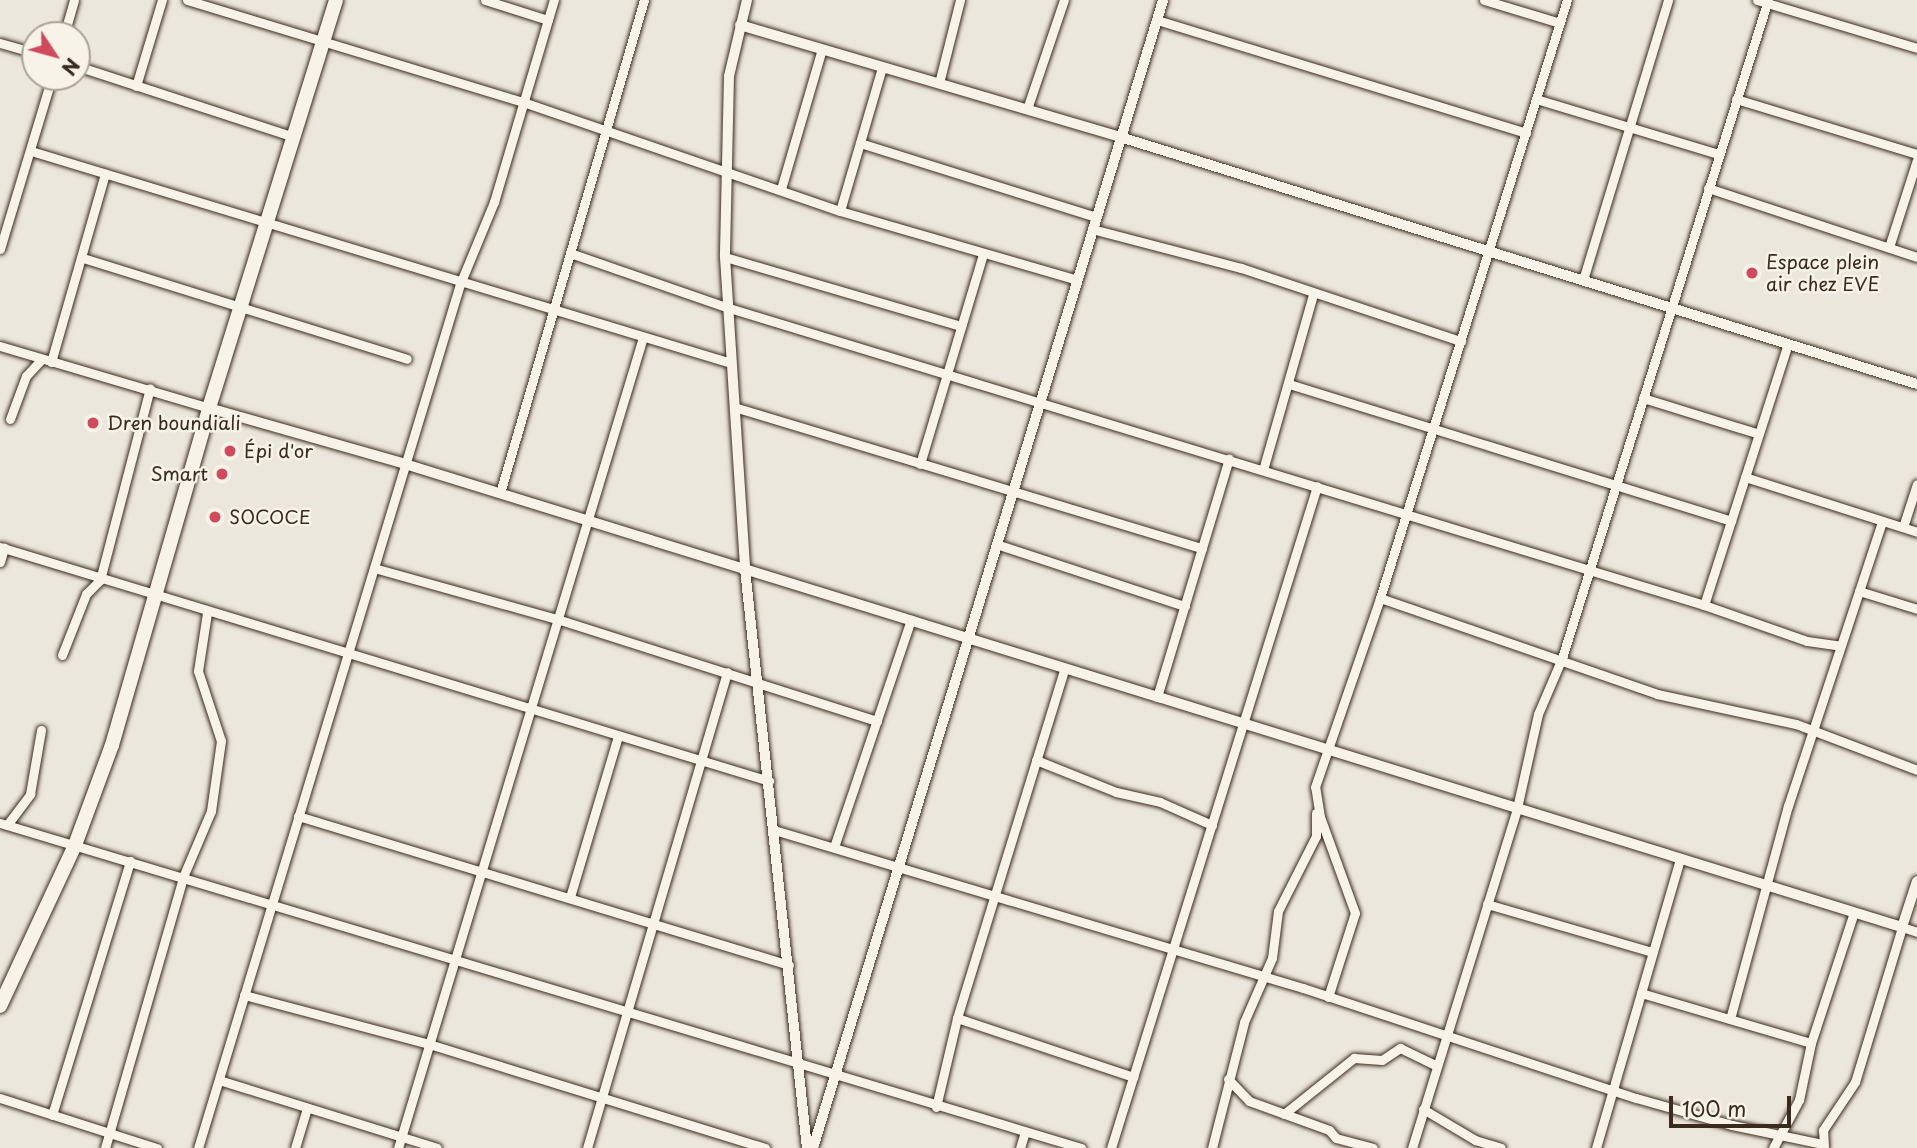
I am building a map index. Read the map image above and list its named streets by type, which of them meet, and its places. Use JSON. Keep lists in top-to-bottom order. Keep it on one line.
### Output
{"places":["Espace plein air chez EVE","Dren boundiali","Épi d'or","Smart","SOCOCE"],"scale_bar":"100 m","north":"bottom right"}
